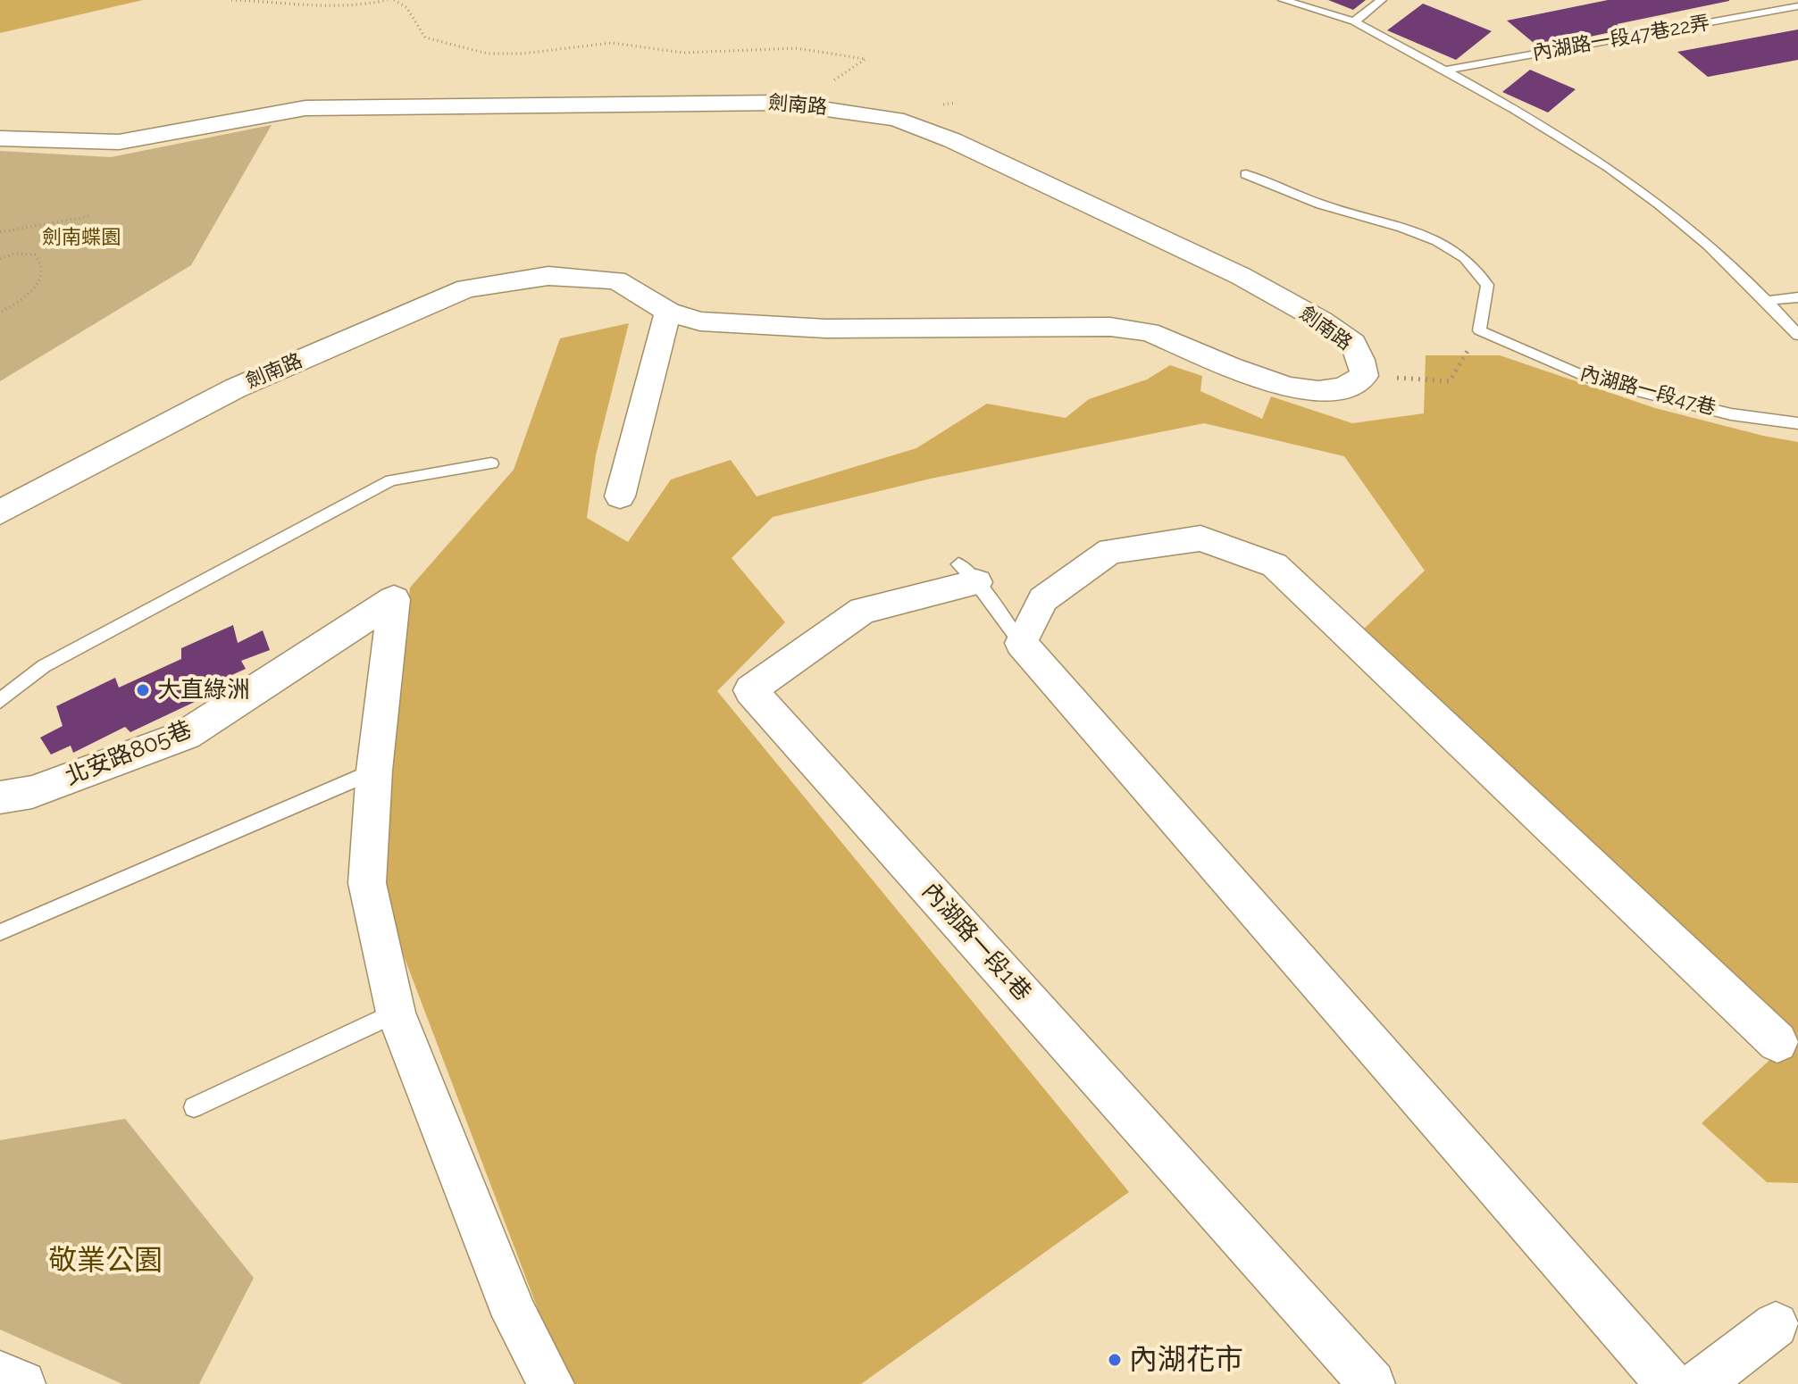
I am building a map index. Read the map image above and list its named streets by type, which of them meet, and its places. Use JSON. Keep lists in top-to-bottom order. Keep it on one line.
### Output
{"streets":{"street":["劍南路","北安路805巷","內湖路一段1巷"],"lane":["內湖路一段47巷22弄","內湖路一段47巷"]},"parks":["劍南蝶園","敬業公園"],"places":["大直綠洲","內湖花市"]}
